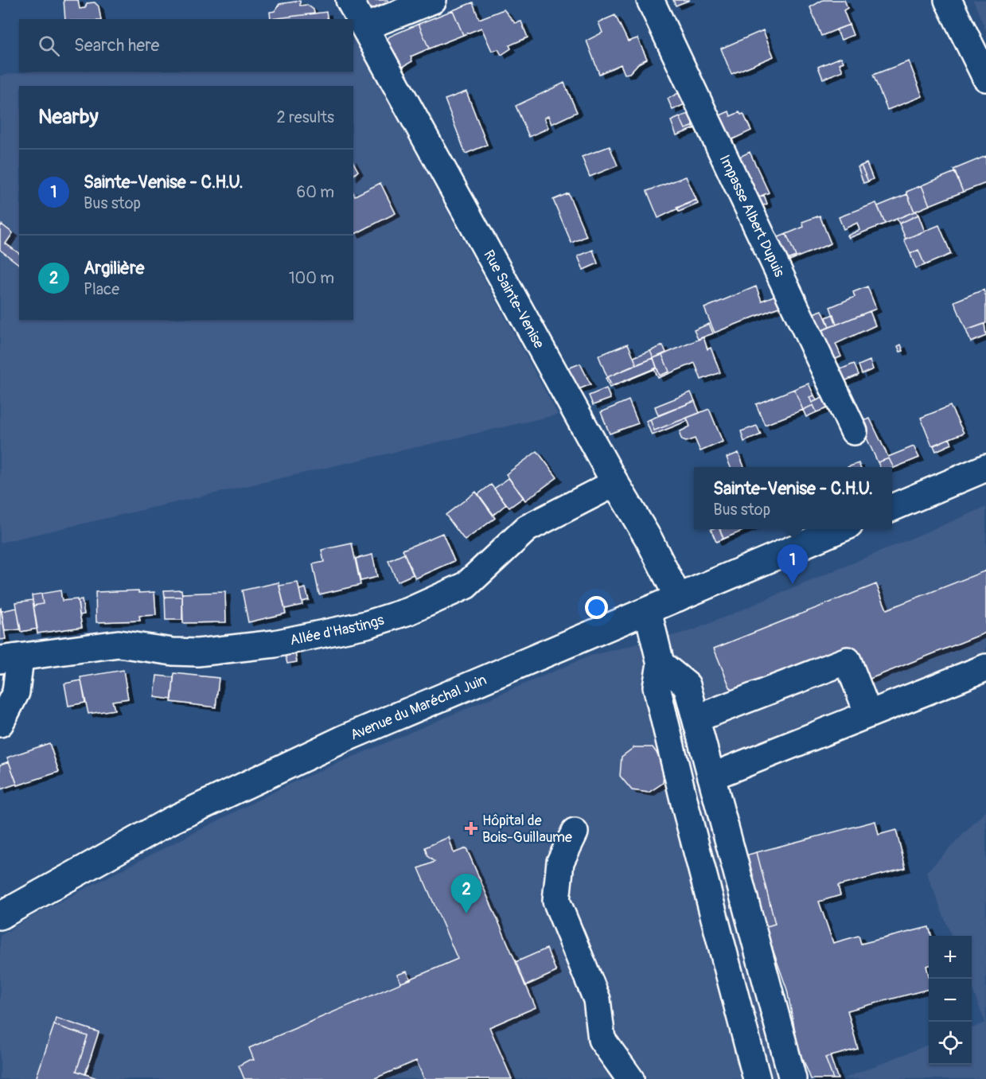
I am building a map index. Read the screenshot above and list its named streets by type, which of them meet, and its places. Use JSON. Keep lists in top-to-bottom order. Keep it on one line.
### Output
{"streets":{"street":["Impasse Albert Dupuis","Rue Sainte-Venise","Allée d'Hastings","Avenue du Maréchal Juin"]},"crossings":[["Rue Sainte-Venise","Allée d'Hastings"],["Rue Sainte-Venise","Avenue du Maréchal Juin"]],"places":{"health":["Hôpital de Bois-Guillaume"]},"page":{"search":"Search here","heading":["Nearby","2 results"],"list":[{"mark":"1","name":"Sainte-Venise - C.H.U.","note":"Bus stop","value":"60 m"},{"mark":"2","name":"Argilière","note":"Place","value":"100 m"}],"popup":["Sainte-Venise - C.H.U.","Bus stop"],"pins":["1","2"],"map_buttons":["+","−"]}}
